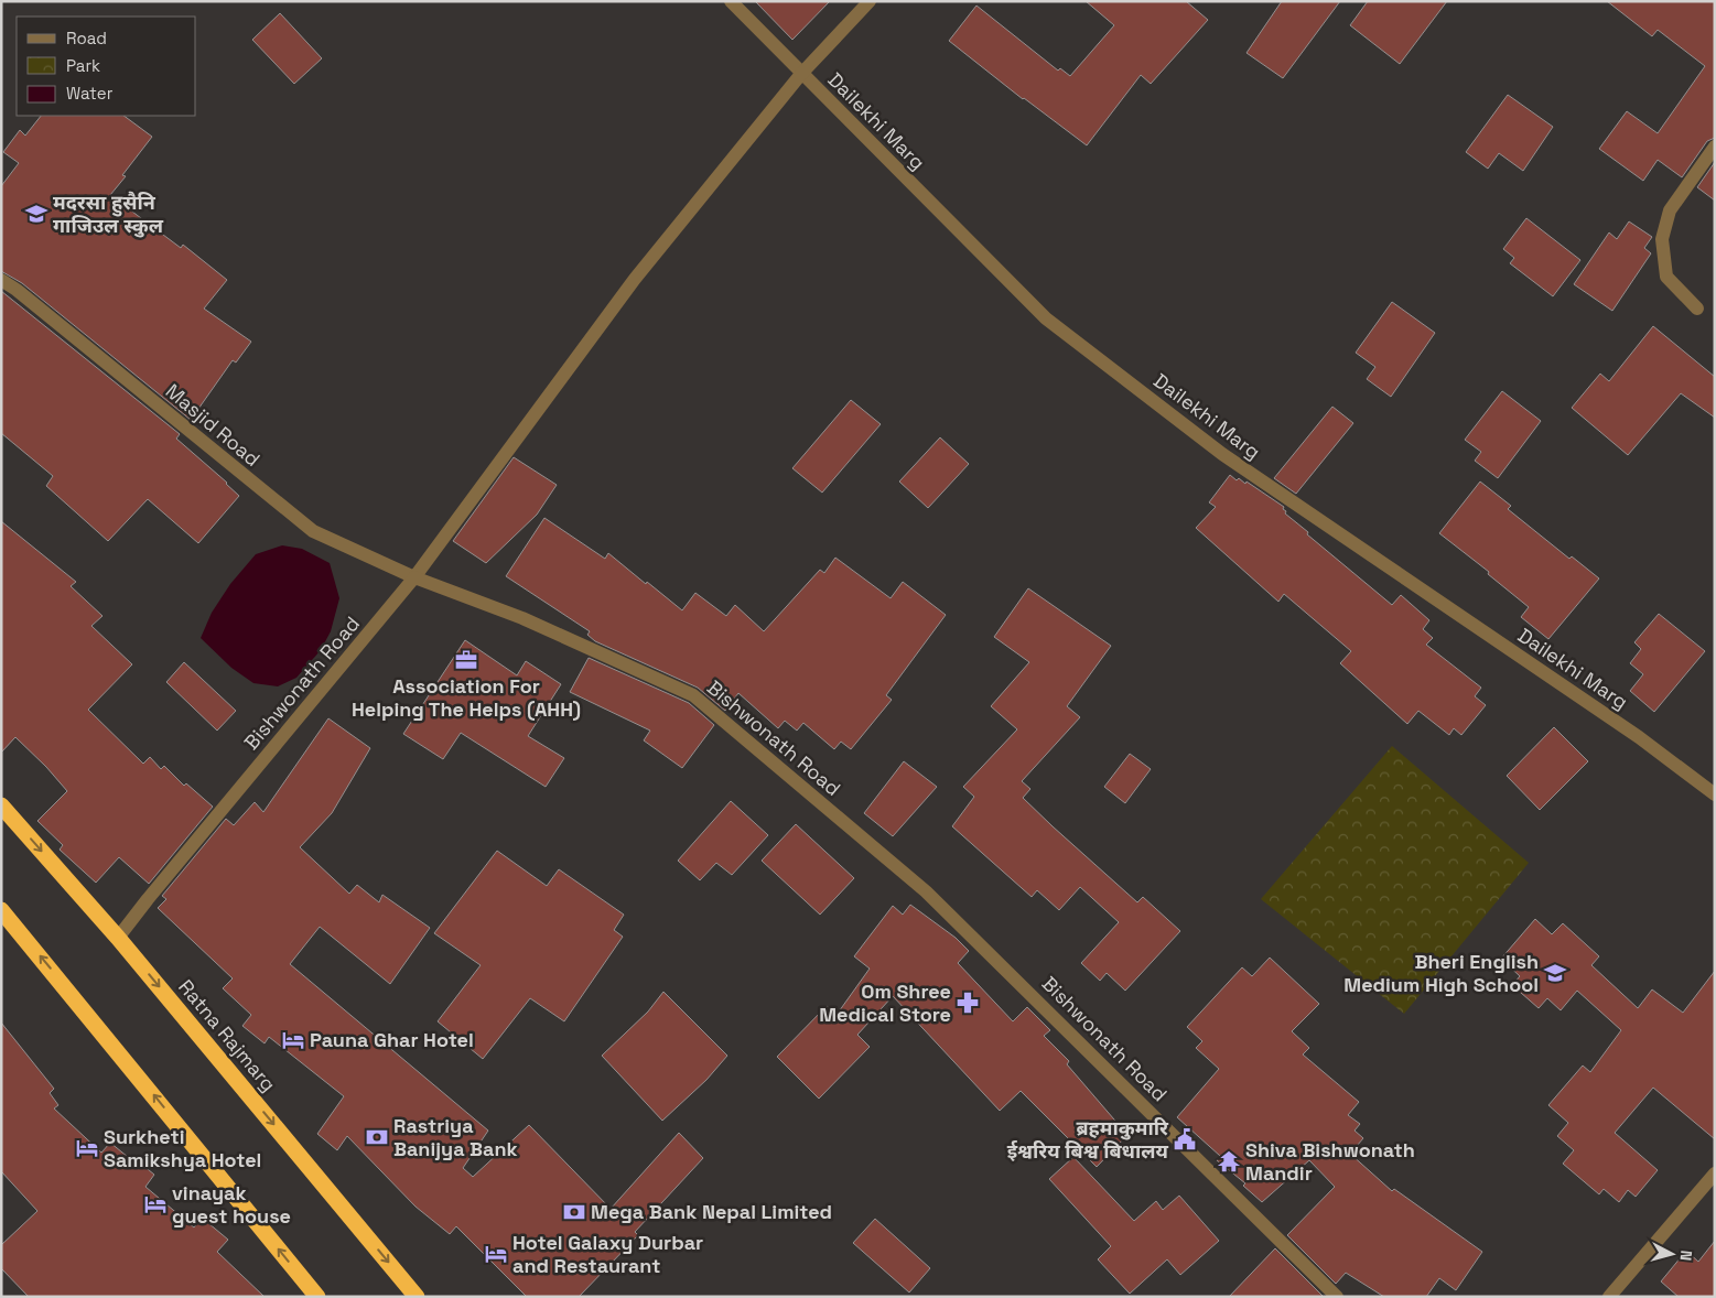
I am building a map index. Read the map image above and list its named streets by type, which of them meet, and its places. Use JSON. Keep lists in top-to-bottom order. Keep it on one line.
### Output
{"streets":{"highway":["Ratna Rajmarg"],"street":["Dailekhi Marg","Masjid Road","Bishwonath Road"]},"crossings":[["Masjid Road","Bishwonath Road"],["Bishwonath Road","Ratna Rajmarg"]],"places":{"school or university":["मदरसा हुसैनि गाजिउल स्कुल","Bheri English Medium High School"],"office":["Association For Helping The Helps (AHH)"],"pharmacy":["Om Shree Medical Store"],"hotel":["Pauna Ghar Hotel","Surkheti Samikshya Hotel","vinayak guest house","Hotel Galaxy Durbar and Restaurant"],"bank":["Rastriya Banijya Bank","Mega Bank Nepal Limited"],"public building":["ब्रहमाकुमारि ईश्वरिय बिश्व बिधालय"],"temple":["Shiva Bishwonath Mandir"]},"legend":["Road","Park","Water"],"north":"right"}
